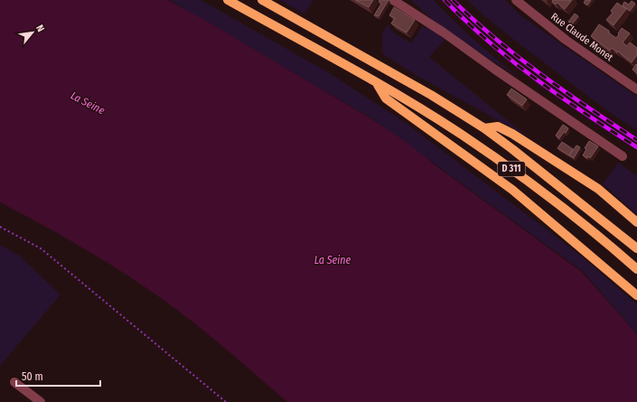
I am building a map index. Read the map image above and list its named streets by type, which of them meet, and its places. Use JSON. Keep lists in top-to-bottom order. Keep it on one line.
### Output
{"streets":{"main road":["D 311"],"street":["Rue Claude Monet"]},"water":["La Seine"],"scale_bar":"50 m","north":"top right"}
